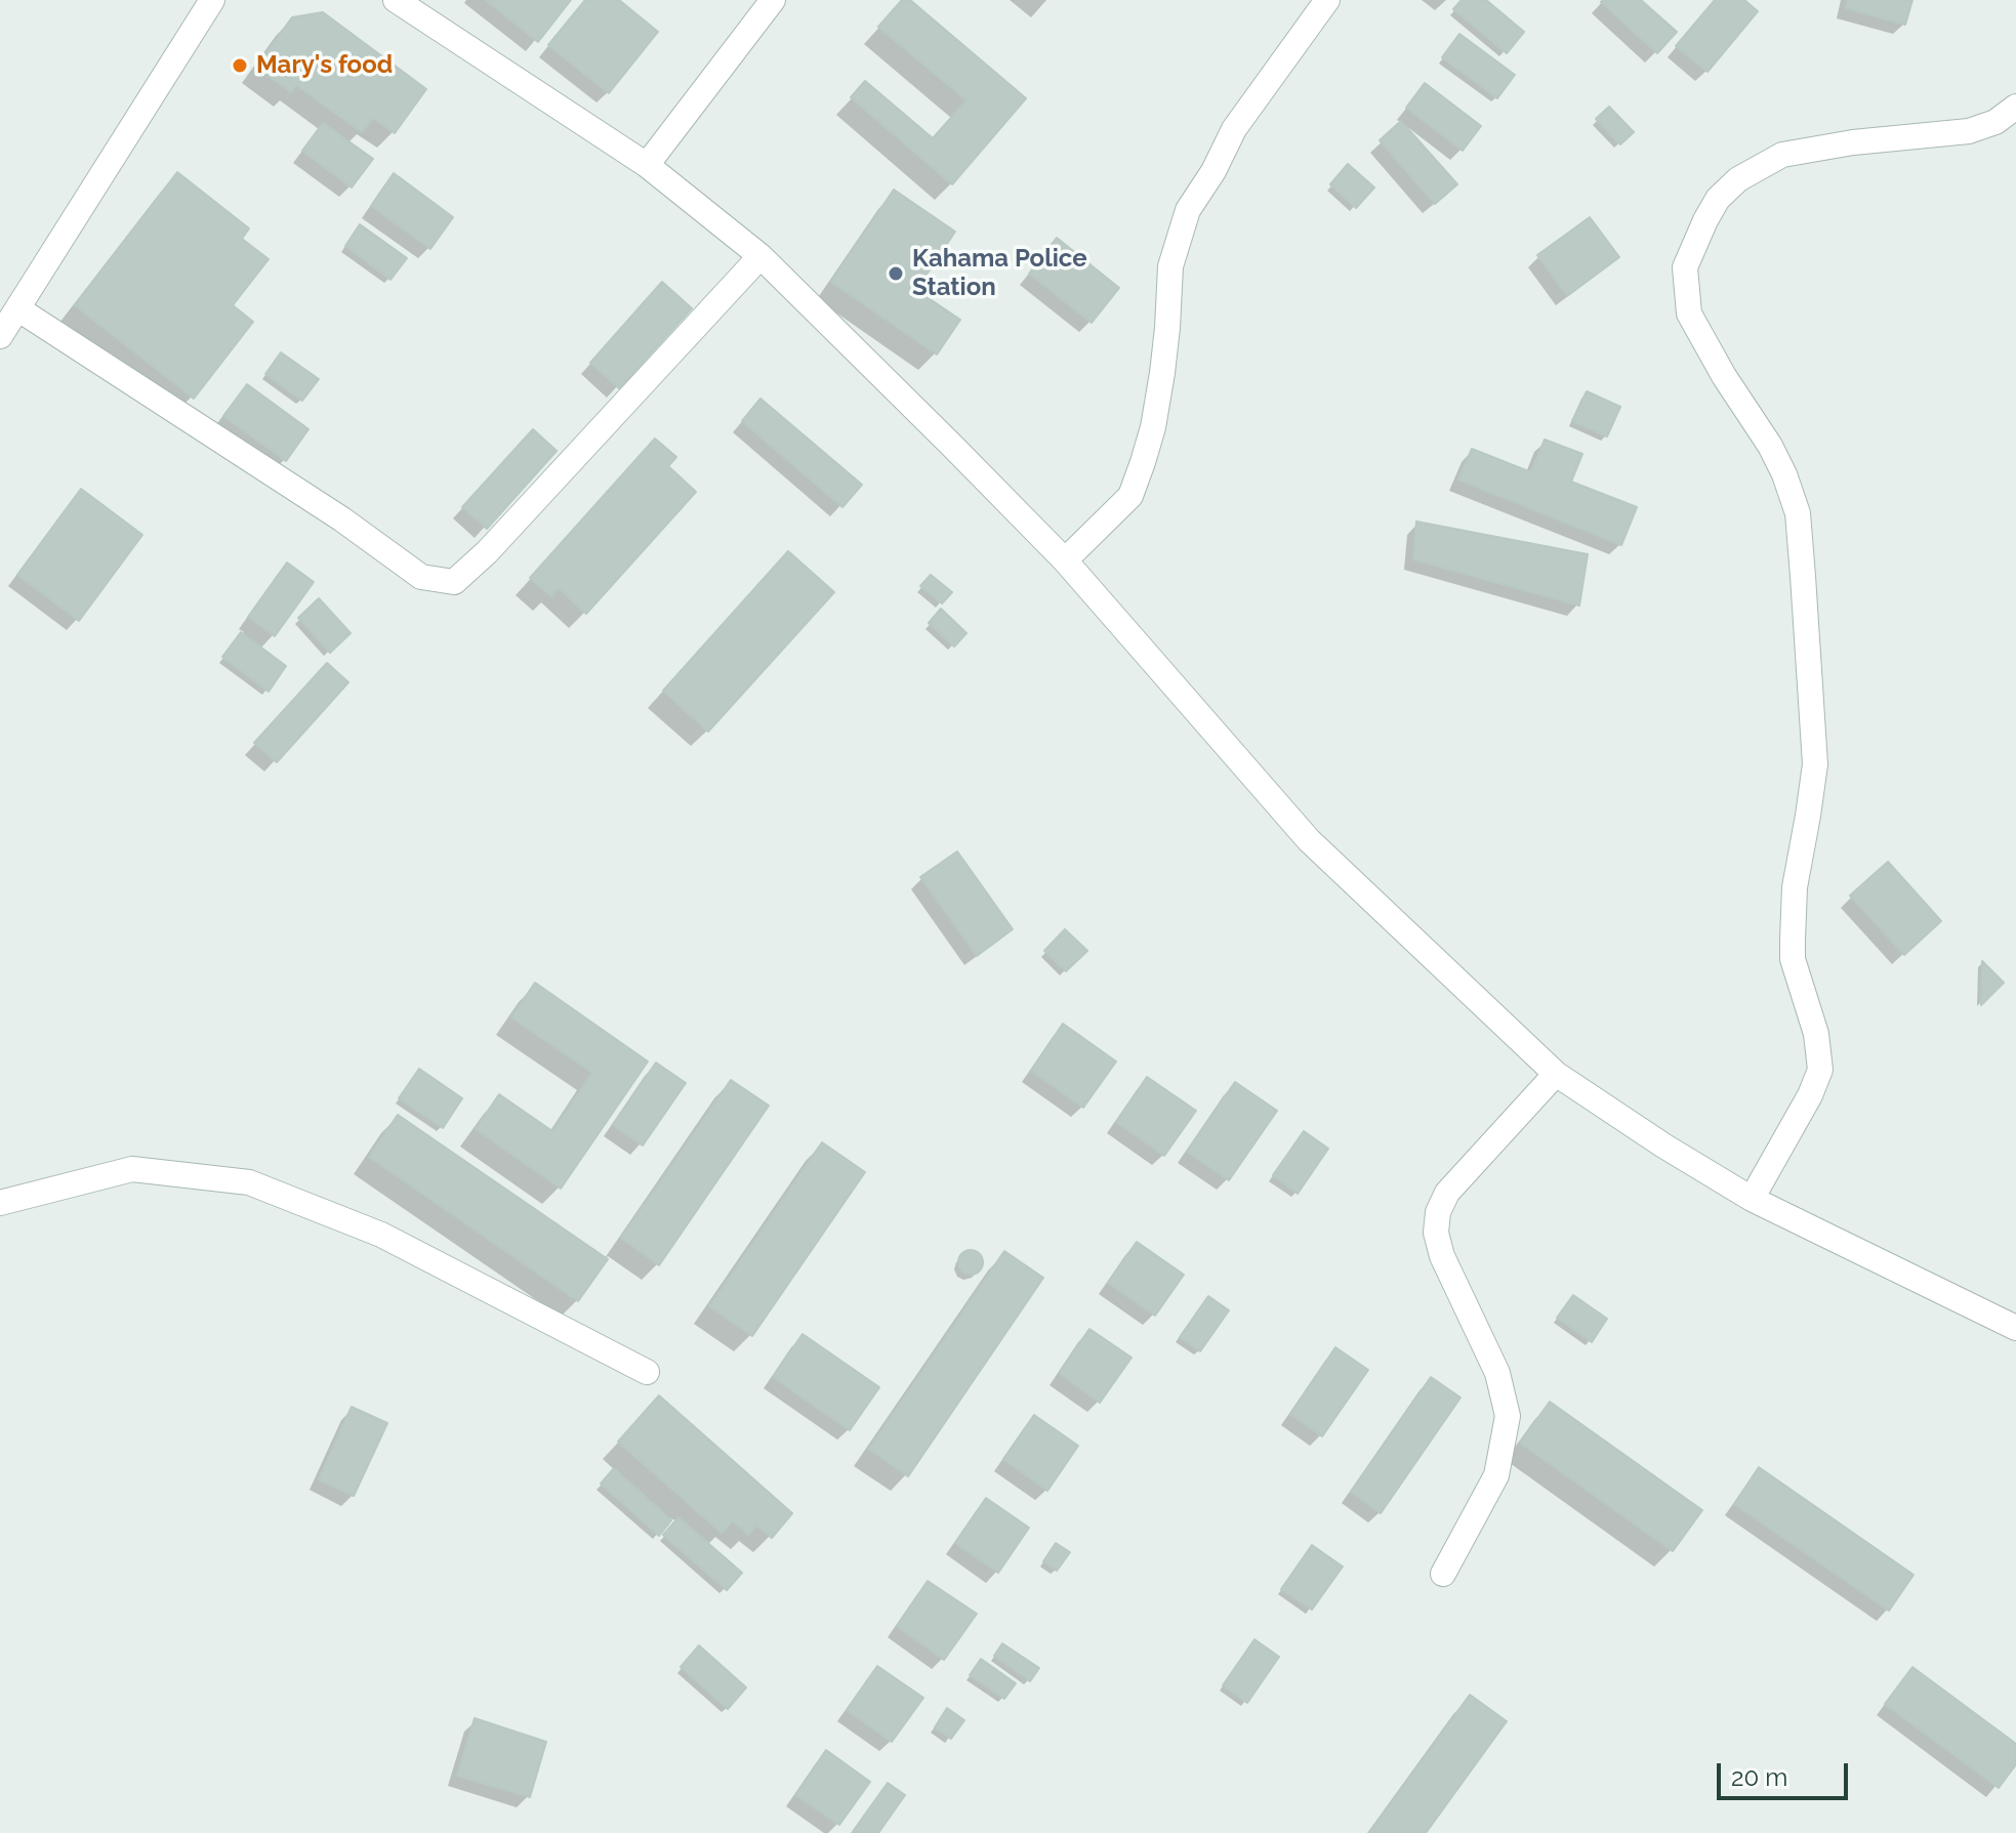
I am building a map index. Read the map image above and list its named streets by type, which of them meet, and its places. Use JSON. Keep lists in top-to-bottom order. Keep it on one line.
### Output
{"places":["Mary's food","Kahama Police Station"],"scale_bar":"20 m"}
